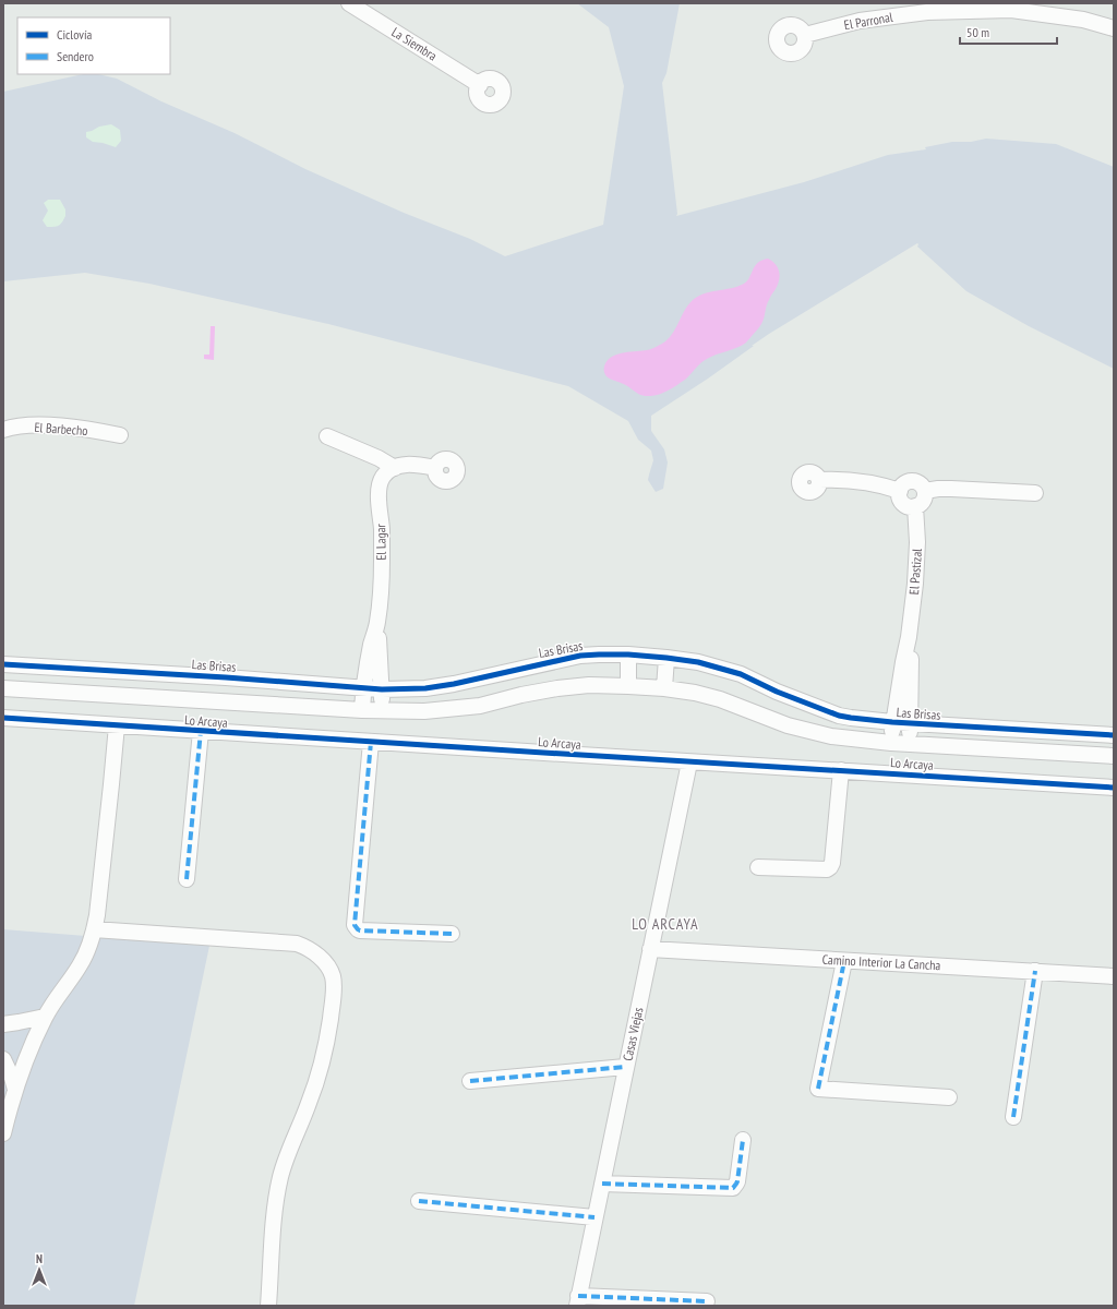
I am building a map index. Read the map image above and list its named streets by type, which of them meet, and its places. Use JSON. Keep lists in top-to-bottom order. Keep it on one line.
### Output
{"streets":{"street":["El Parronal","La Siembra","El Barbecho","El Lagar","El Pastizal","Las Brisas","Lo Arcaya","Camino Interior La Cancha","Casas Viejas"]},"crossings":[["Lo Arcaya","Casas Viejas"],["Camino Interior La Cancha","Casas Viejas"]],"districts":["LO ARCAYA"],"legend":["Ciclovía","Sendero"],"scale_bar":"50 m","north":"top"}
